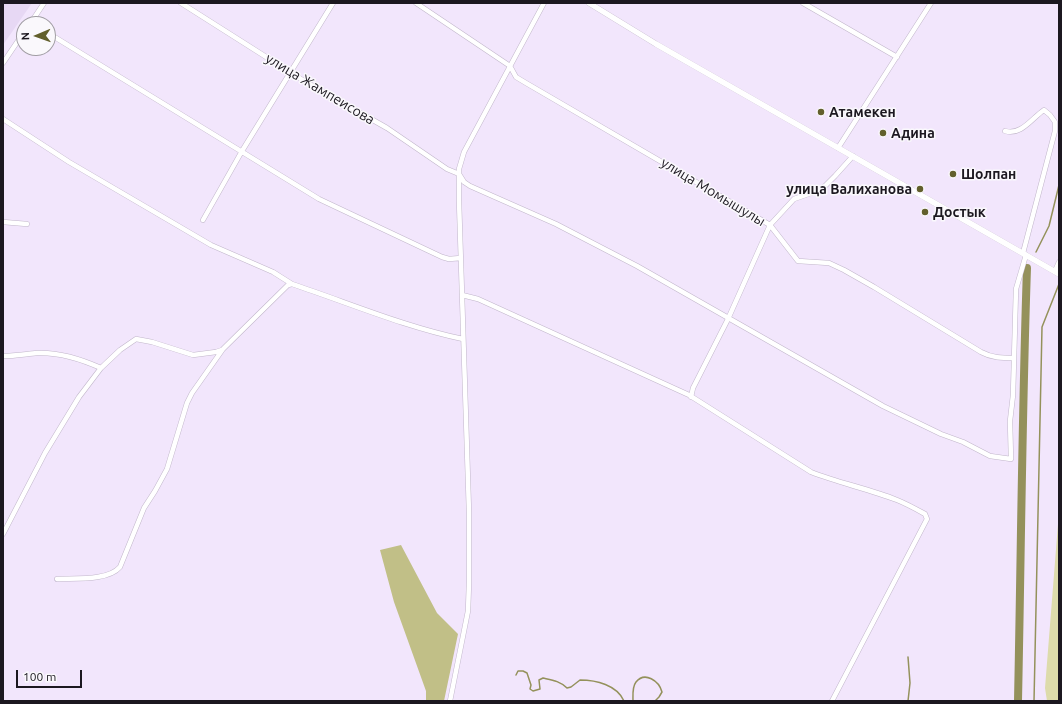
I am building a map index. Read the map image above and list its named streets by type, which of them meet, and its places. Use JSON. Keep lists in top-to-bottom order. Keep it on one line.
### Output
{"streets":{"street":["улица Жампеисова","улица Момышулы"]},"crossings":[["улица Жампеисова","улица Момышулы"]],"places":["Атамекен","Адина","Шолпан","улица Валиханова","Достык"],"scale_bar":"100 m","north":"left"}
